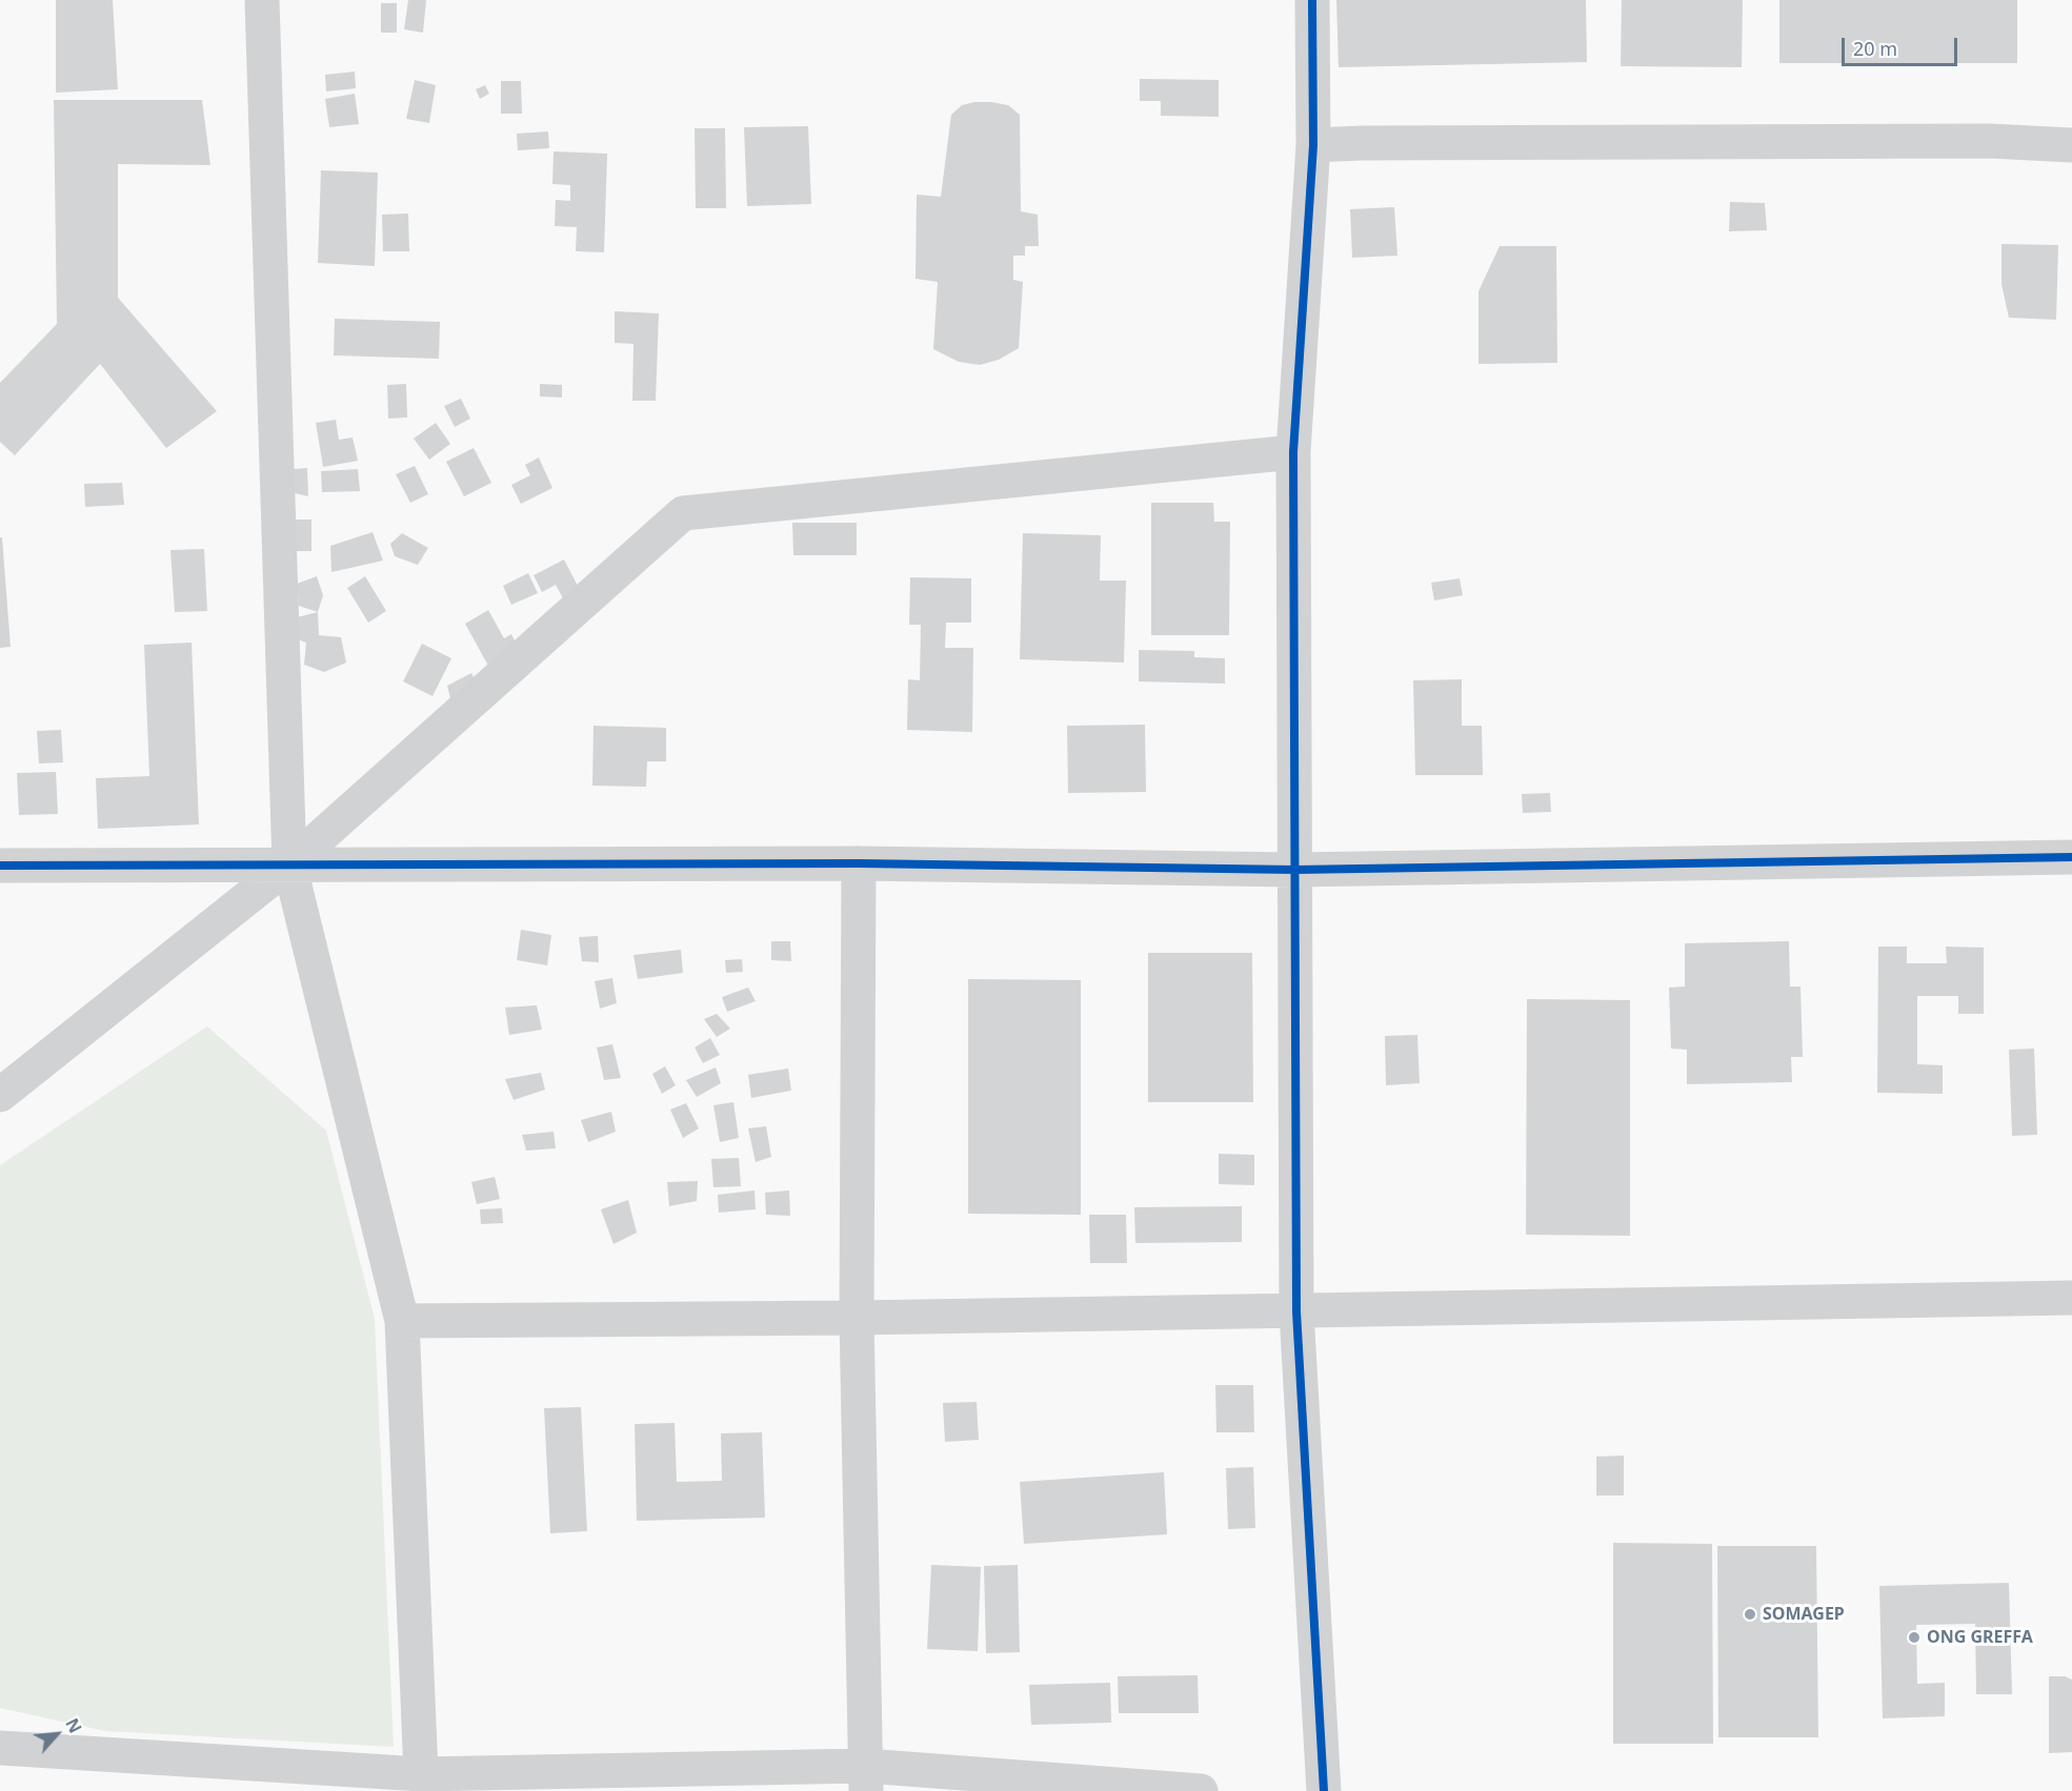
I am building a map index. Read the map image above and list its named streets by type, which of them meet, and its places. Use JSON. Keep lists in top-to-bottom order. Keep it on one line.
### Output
{"places":["SOMAGEP","ONG GREFFA"],"scale_bar":"20 m","north":"top right"}
